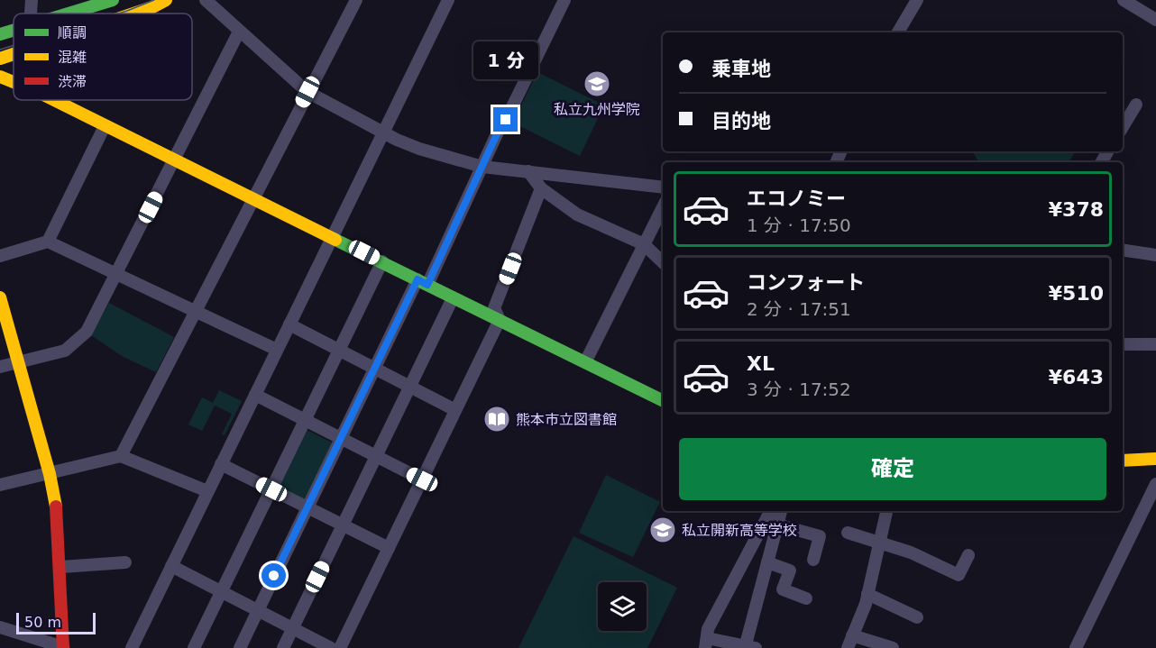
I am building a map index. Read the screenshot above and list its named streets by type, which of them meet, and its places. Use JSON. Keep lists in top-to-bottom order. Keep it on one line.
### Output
{"places":{"school or university":["私立九州学院","私立開新高等学校"],"library":["熊本市立図書館"]},"legend":["順調","混雑","渋滞"],"scale_bar":"50 m","page":{"banner":["乗車地","目的地"],"bubble":"1 分","list":[{"name":"エコノミー","note":"1 分 · 17:50","value":"¥378"},{"name":"コンフォート","note":"2 分 · 17:51","value":"¥510"},{"name":"XL","note":"3 分 · 17:52","value":"¥643"}],"buttons":"確定","scale":"50 m"}}
